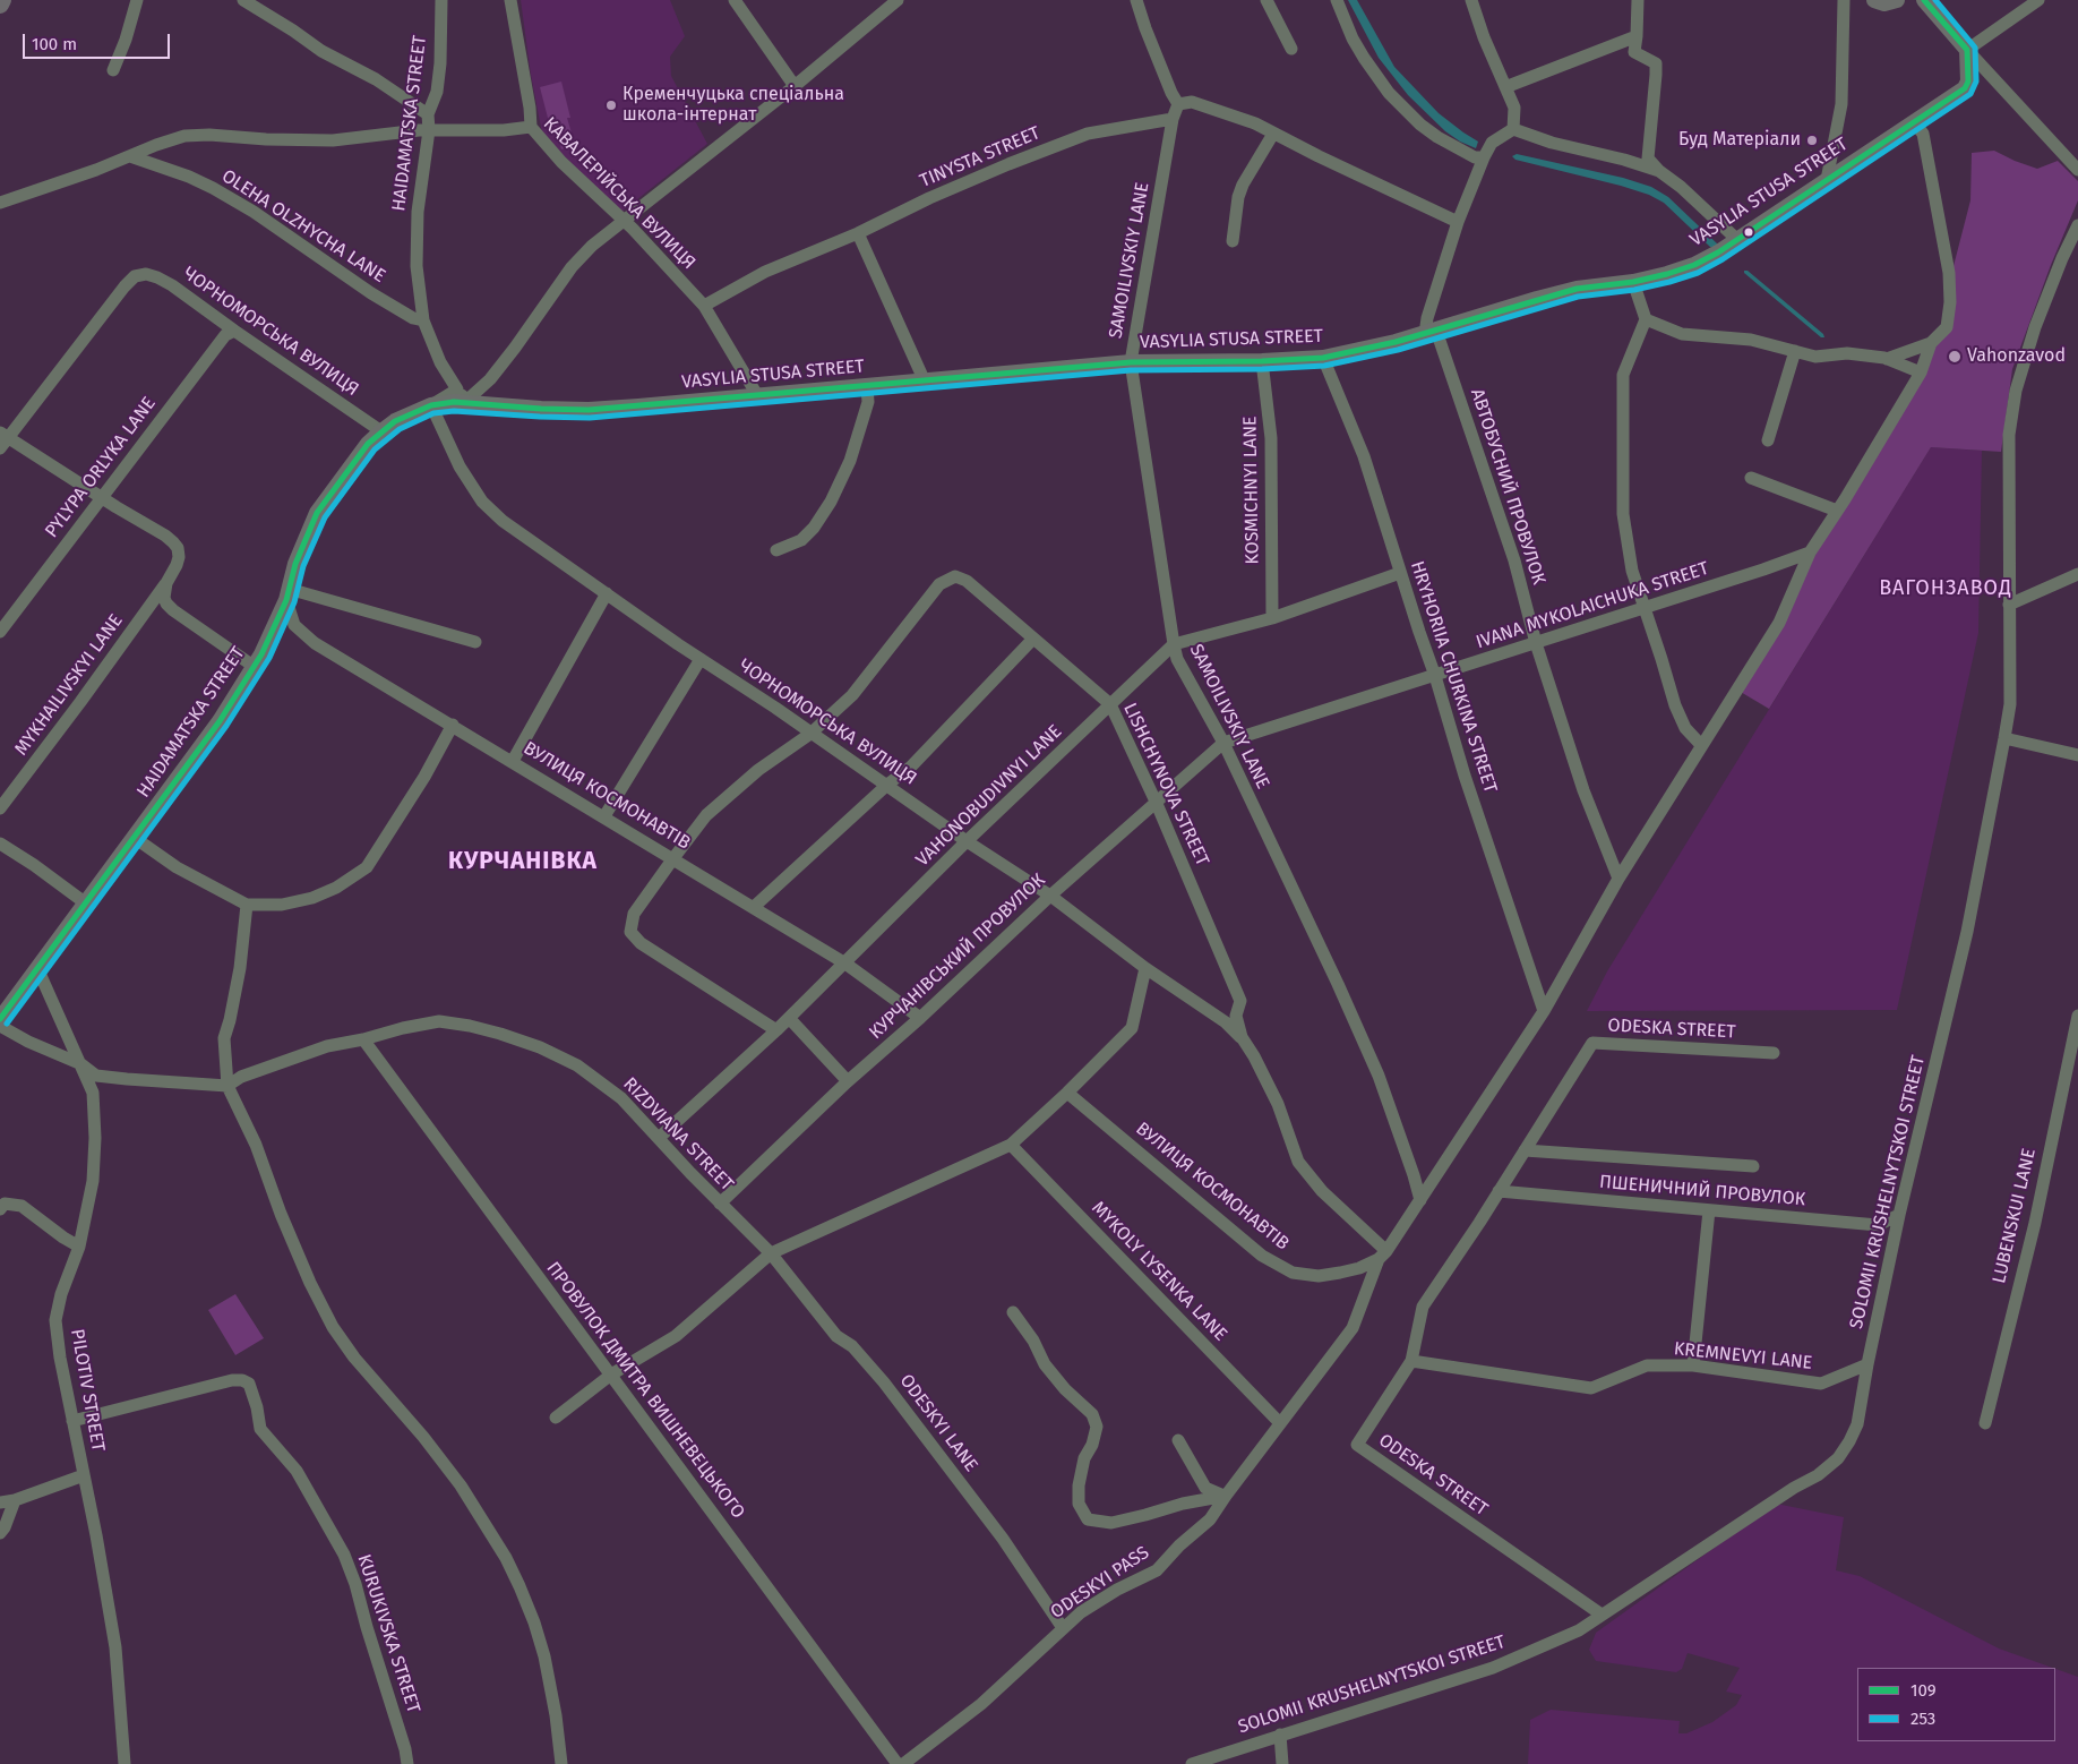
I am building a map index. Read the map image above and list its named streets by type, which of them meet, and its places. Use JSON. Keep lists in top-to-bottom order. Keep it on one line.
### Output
{"streets":{"main road":["HAIDAMATSKA STREET","VASYLIA STUSA STREET"],"street":["TINYSTA STREET","КАВАЛЕРІЙСЬКА ВУЛИЦЯ","OLEHA OLZHYCHA LANE","SAMOILIVSKIY LANE","ЧОРНОМОРСЬКА ВУЛИЦЯ","PYLYPA ORLYKA LANE","АВТОБУСНИЙ ПРОВУЛОК","KOSMICHNYI LANE","IVANA MYKOLAICHUKA STREET","HRYHORIIA CHURKINA STREET","MYKHAILIVSKYI LANE","LISHCHYNOVA STREET","ВУЛИЦЯ КОСМОНАВТІВ","VAHONOBUDIVNYI LANE","КУРЧАНІВСЬКИЙ ПРОВУЛОК","ODESKA STREET","RIZDVIANA STREET","ПШЕНИЧНИЙ ПРОВУЛОК","SOLOMII KRUSHELNYTSKOI STREET","LUBENSKUI LANE","MYKOLY LYSENKA LANE","KREMNEVYI LANE","PILOTIV STREET","ПРОВУЛОК ДМИТРА ВИШНЕВЕЦЬКОГО","ODESKYI LANE","ODESKYI PASS","KURUKIVSKA STREET"]},"crossings":[["HAIDAMATSKA STREET","VASYLIA STUSA STREET"],["HAIDAMATSKA STREET","КАВАЛЕРІЙСЬКА ВУЛИЦЯ"],["HAIDAMATSKA STREET","OLEHA OLZHYCHA LANE"],["HAIDAMATSKA STREET","ЧОРНОМОРСЬКА ВУЛИЦЯ"],["HAIDAMATSKA STREET","ВУЛИЦЯ КОСМОНАВТІВ"],["HAIDAMATSKA STREET","PILOTIV STREET"],["TINYSTA STREET","КАВАЛЕРІЙСЬКА ВУЛИЦЯ"],["TINYSTA STREET","SAMOILIVSKIY LANE"],["VASYLIA STUSA STREET","КАВАЛЕРІЙСЬКА ВУЛИЦЯ"],["VASYLIA STUSA STREET","SAMOILIVSKIY LANE"],["VASYLIA STUSA STREET","ЧОРНОМОРСЬКА ВУЛИЦЯ"],["VASYLIA STUSA STREET","АВТОБУСНИЙ ПРОВУЛОК"],["VASYLIA STUSA STREET","KOSMICHNYI LANE"],["VASYLIA STUSA STREET","HRYHORIIA CHURKINA STREET"],["VASYLIA STUSA STREET","ODESKYI PASS"],["КАВАЛЕРІЙСЬКА ВУЛИЦЯ","OLEHA OLZHYCHA LANE"],["SAMOILIVSKIY LANE","IVANA MYKOLAICHUKA STREET"],["SAMOILIVSKIY LANE","VAHONOBUDIVNYI LANE"],["SAMOILIVSKIY LANE","КУРЧАНІВСЬКИЙ ПРОВУЛОК"],["SAMOILIVSKIY LANE","ODESKYI PASS"],["ЧОРНОМОРСЬКА ВУЛИЦЯ","PYLYPA ORLYKA LANE"],["ЧОРНОМОРСЬКА ВУЛИЦЯ","LISHCHYNOVA STREET"],["ЧОРНОМОРСЬКА ВУЛИЦЯ","VAHONOBUDIVNYI LANE"],["ЧОРНОМОРСЬКА ВУЛИЦЯ","КУРЧАНІВСЬКИЙ ПРОВУЛОК"],["PYLYPA ORLYKA LANE","MYKHAILIVSKYI LANE"],["АВТОБУСНИЙ ПРОВУЛОК","IVANA MYKOLAICHUKA STREET"],["АВТОБУСНИЙ ПРОВУЛОК","ODESKYI PASS"],["KOSMICHNYI LANE","VAHONOBUDIVNYI LANE"],["IVANA MYKOLAICHUKA STREET","HRYHORIIA CHURKINA STREET"],["IVANA MYKOLAICHUKA STREET","КУРЧАНІВСЬКИЙ ПРОВУЛОК"],["IVANA MYKOLAICHUKA STREET","ODESKYI PASS"],["HRYHORIIA CHURKINA STREET","VAHONOBUDIVNYI LANE"],["HRYHORIIA CHURKINA STREET","ODESKYI PASS"],["LISHCHYNOVA STREET","ВУЛИЦЯ КОСМОНАВТІВ"],["LISHCHYNOVA STREET","VAHONOBUDIVNYI LANE"],["LISHCHYNOVA STREET","КУРЧАНІВСЬКИЙ ПРОВУЛОК"],["LISHCHYNOVA STREET","ODESKYI PASS"],["ВУЛИЦЯ КОСМОНАВТІВ","VAHONOBUDIVNYI LANE"],["ВУЛИЦЯ КОСМОНАВТІВ","КУРЧАНІВСЬКИЙ ПРОВУЛОК"],["ВУЛИЦЯ КОСМОНАВТІВ","ODESKYI PASS"],["VAHONOBUDIVNYI LANE","RIZDVIANA STREET"],["КУРЧАНІВСЬКИЙ ПРОВУЛОК","RIZDVIANA STREET"],["ODESKA STREET","ПШЕНИЧНИЙ ПРОВУЛОК"],["ODESKA STREET","SOLOMII KRUSHELNYTSKOI STREET"],["ODESKA STREET","KREMNEVYI LANE"],["RIZDVIANA STREET","ПРОВУЛОК ДМИТРА ВИШНЕВЕЦЬКОГО"],["RIZDVIANA STREET","ODESKYI LANE"],["ПШЕНИЧНИЙ ПРОВУЛОК","SOLOMII KRUSHELNYTSKOI STREET"],["SOLOMII KRUSHELNYTSKOI STREET","KREMNEVYI LANE"],["MYKOLY LYSENKA LANE","ODESKYI PASS"],["PILOTIV STREET","KURUKIVSKA STREET"],["ODESKYI LANE","ODESKYI PASS"]],"districts":["ВАГОНЗАВОД","КУРЧАНІВКА"],"places":["Кременчуцька спеціальна школа-інтернат","Буд Матерiали","Vahonzavod"],"lines":["transit line 109","transit line 253"],"legend":["109","253"],"scale_bar":"100 m"}
